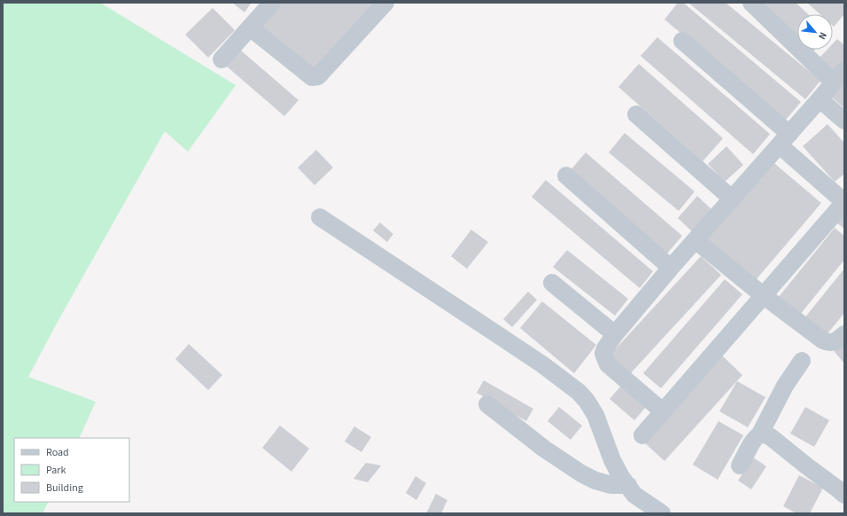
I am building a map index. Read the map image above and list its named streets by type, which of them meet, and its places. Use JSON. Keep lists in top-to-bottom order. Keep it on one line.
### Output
{"legend":["Road","Park","Building"],"north":"bottom right"}
